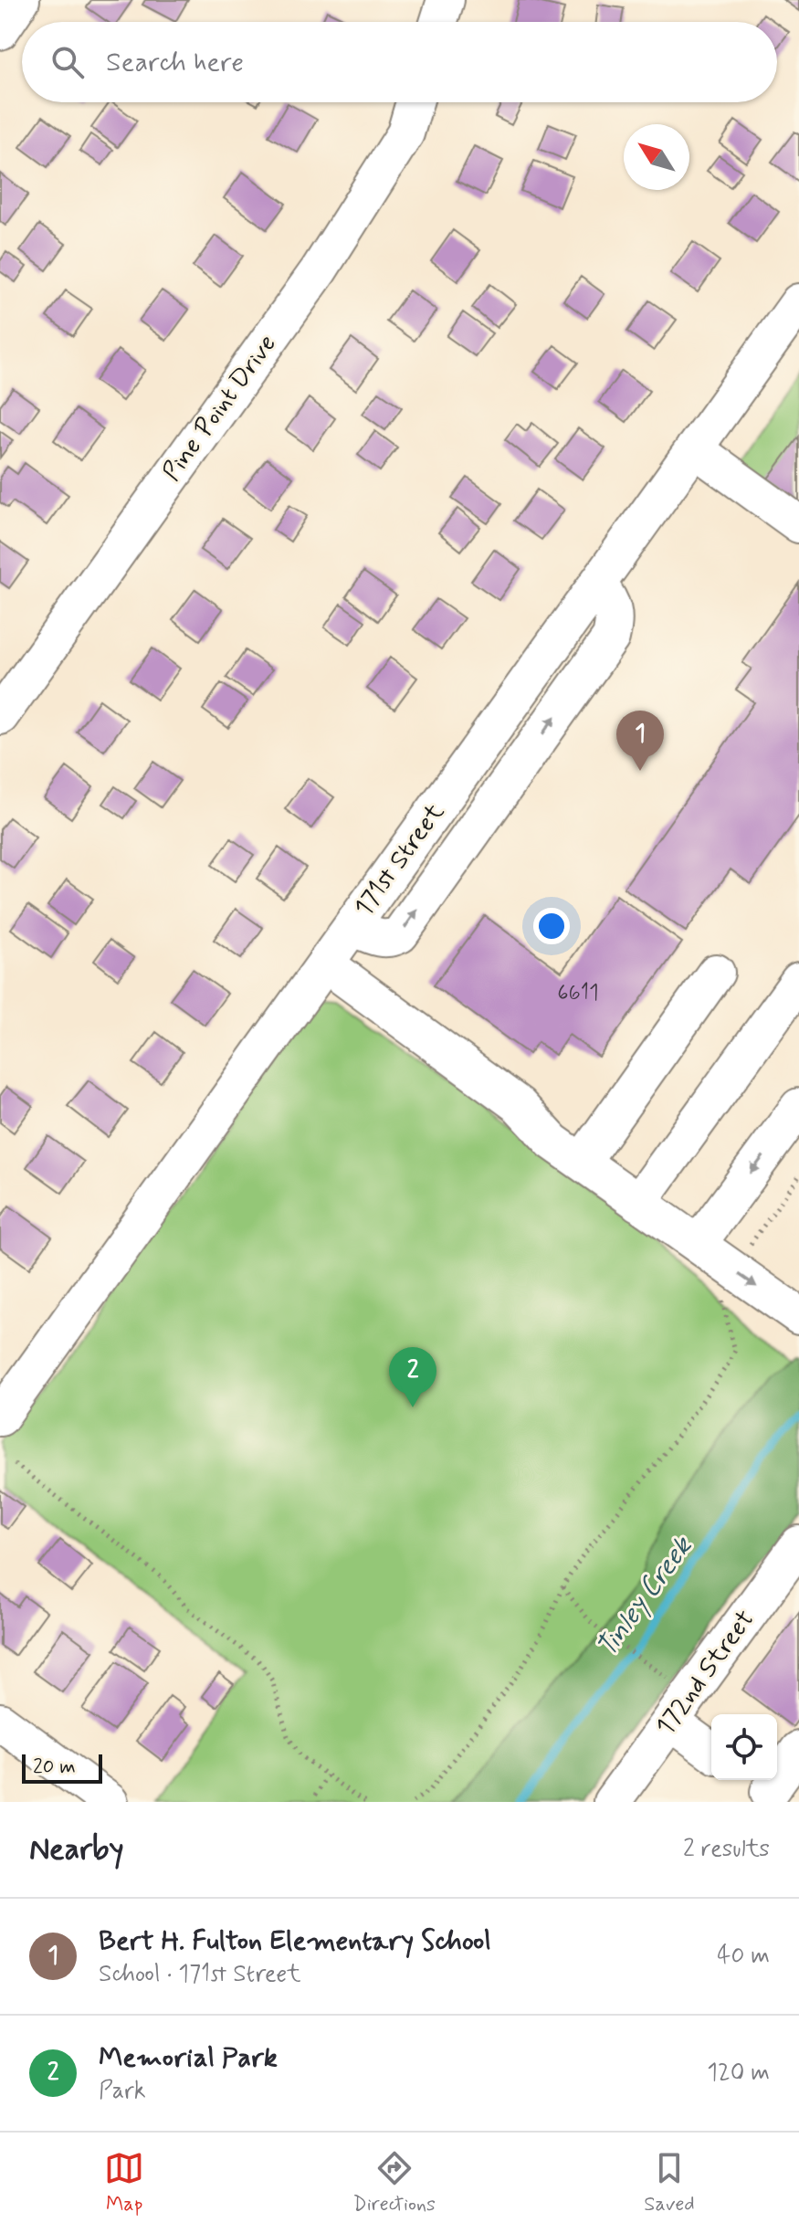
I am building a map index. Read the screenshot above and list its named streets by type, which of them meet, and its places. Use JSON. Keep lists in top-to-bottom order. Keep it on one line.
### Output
{"streets":{"street":["Pine Point Drive","171st Street","172nd Street"]},"water":["Tinley Creek"],"house_numbers":["6611"],"scale_bar":"20 m","north":"top left","page":{"search":"Search here","pins":["1","2"],"scale":"20 m","heading":["Nearby","2 results"],"list":[{"mark":"1","name":"Bert H. Fulton Elementary School","note":"School · 171st Street","value":"40 m"},{"mark":"2","name":"Memorial Park","note":"Park","value":"120 m"}],"nav":["Map","Directions","Saved"]}}
